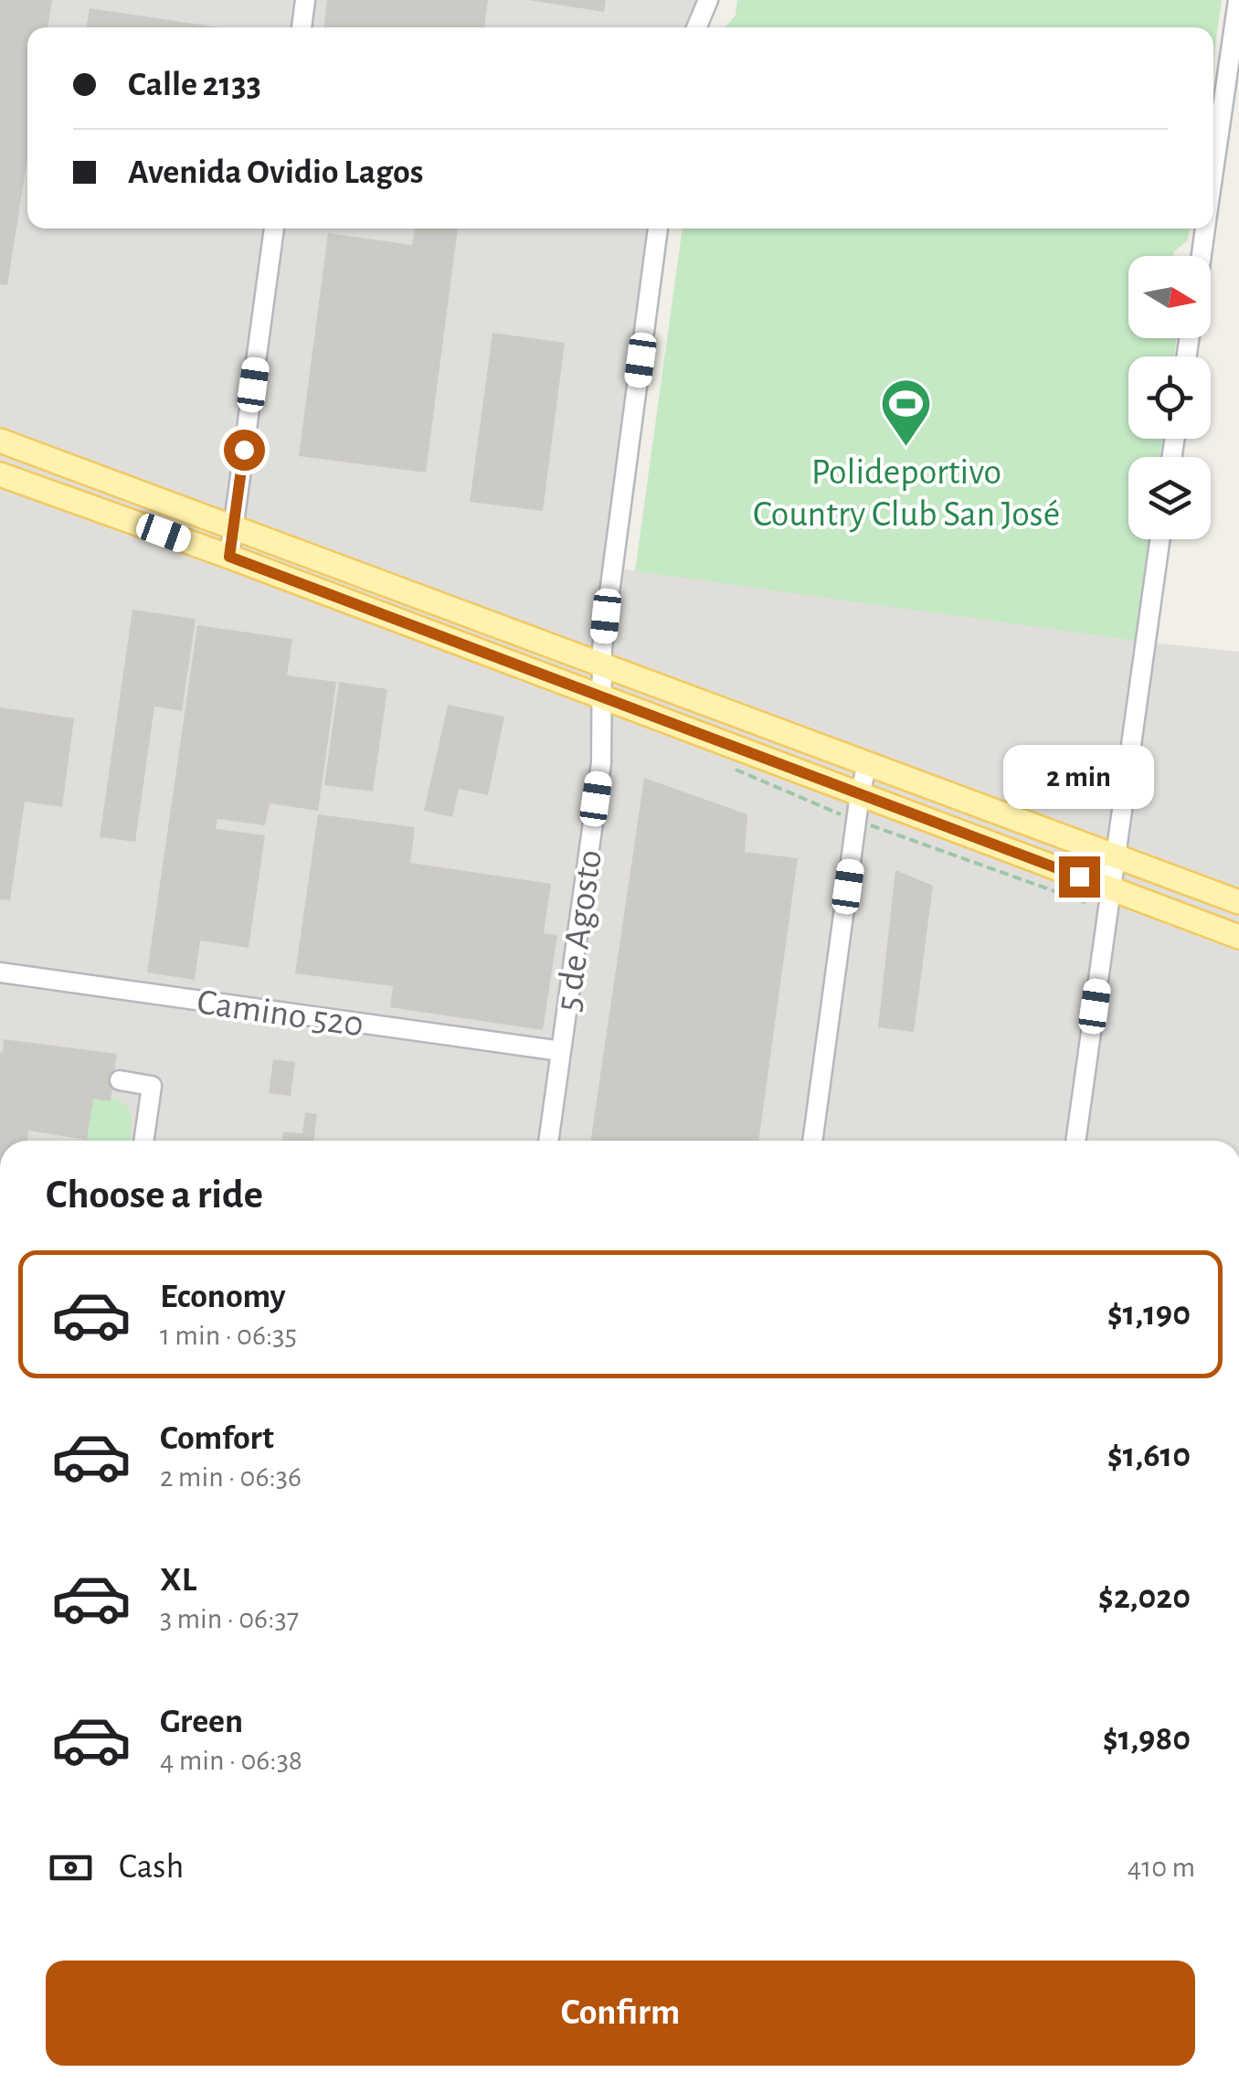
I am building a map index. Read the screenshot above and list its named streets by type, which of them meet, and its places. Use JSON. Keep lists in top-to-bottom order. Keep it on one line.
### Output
{"streets":{"street":["5 de Agosto","Camino 520"]},"crossings":[["5 de Agosto","Camino 520"]],"places":{"sports":["Polideportivo Country Club San José"]},"north":"right","page":{"banner":["Calle 2133","Avenida Ovidio Lagos"],"bubble":"2 min","heading":"Choose a ride","list":[{"name":"Economy","note":"1 min · 06:35","value":"$1,190"},{"name":"Comfort","note":"2 min · 06:36","value":"$1,610"},{"name":"XL","note":"3 min · 06:37","value":"$2,020"},{"name":"Green","note":"4 min · 06:38","value":"$1,980"}],"pay":["Cash","410 m"],"buttons":"Confirm"}}
